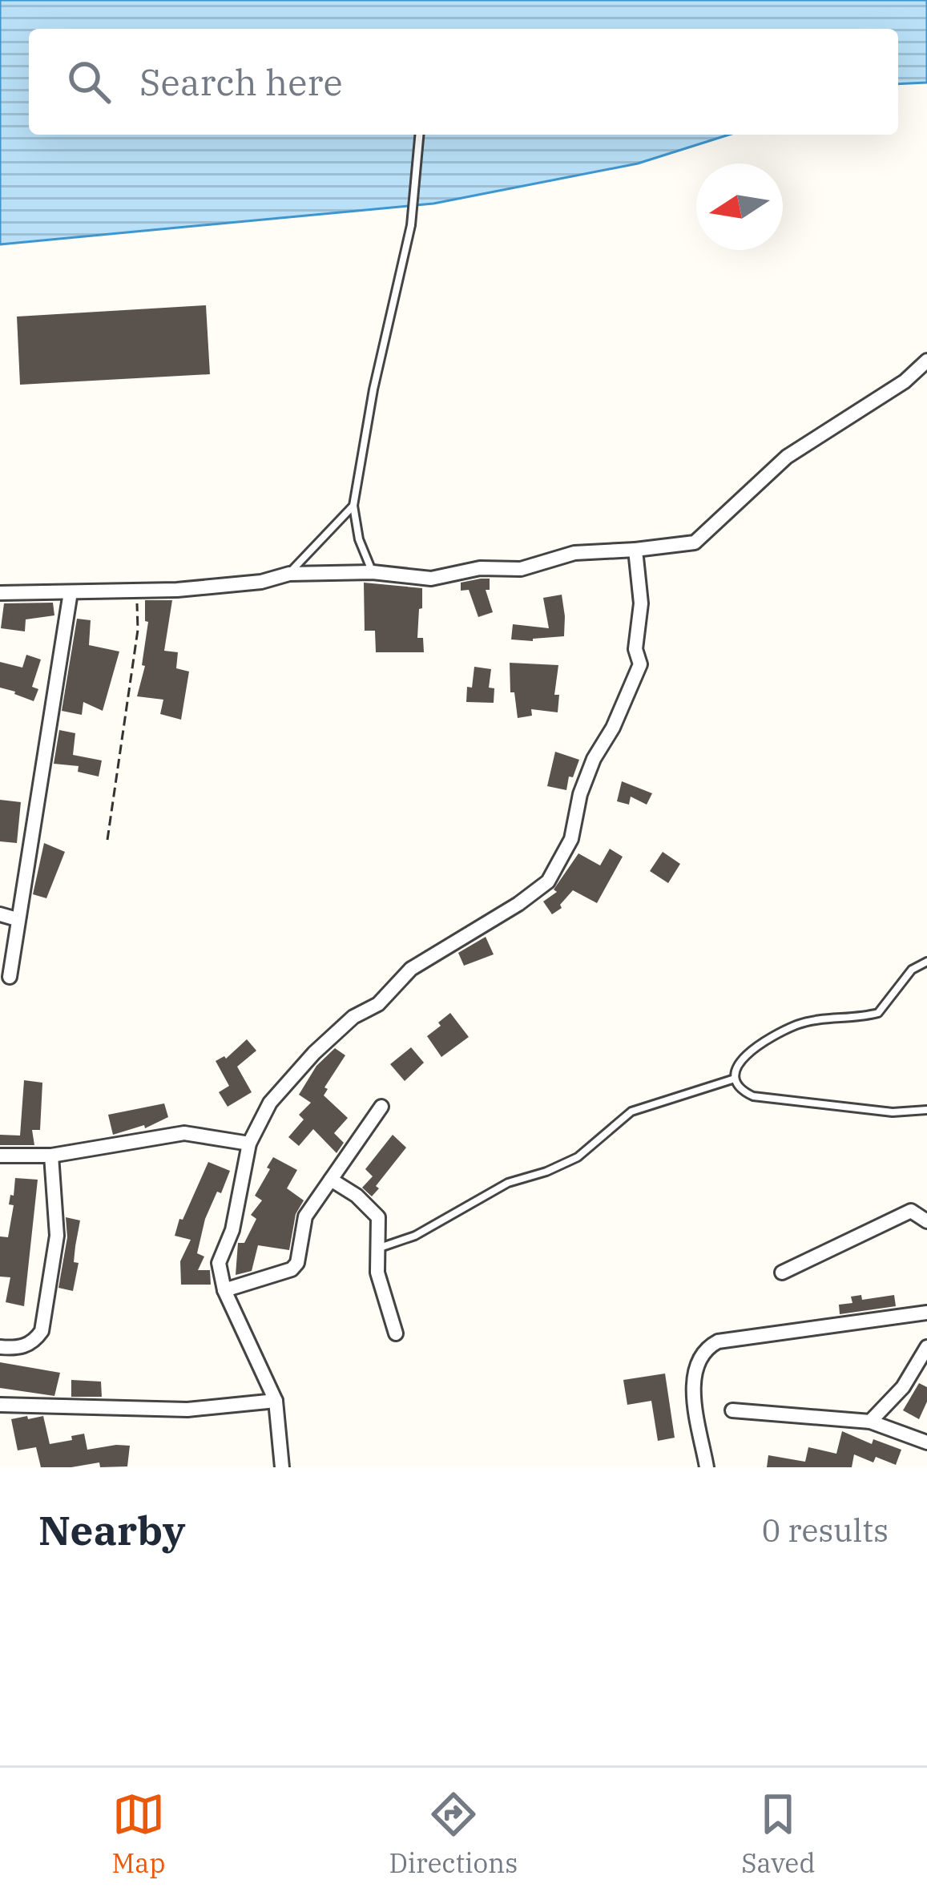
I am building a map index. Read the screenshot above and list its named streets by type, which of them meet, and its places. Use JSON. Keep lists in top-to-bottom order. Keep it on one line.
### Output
{"north":"left","page":{"search":"Search here","heading":["Nearby","0 results"],"nav":["Map","Directions","Saved"]}}
